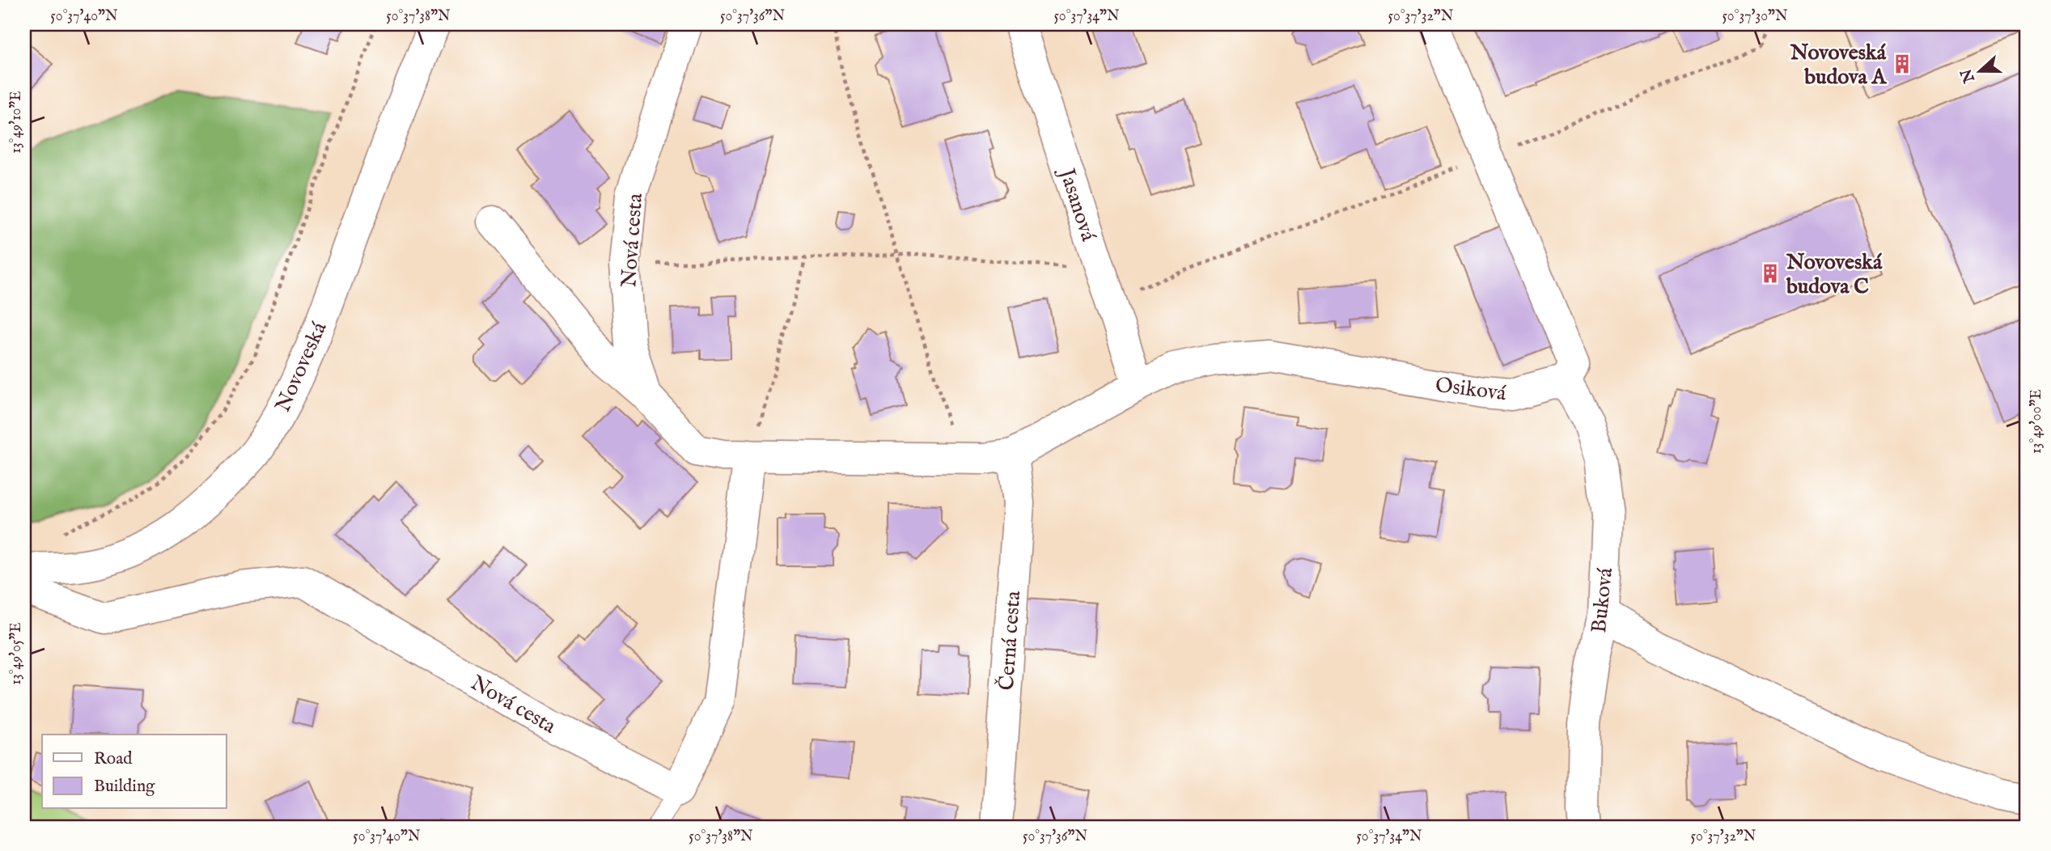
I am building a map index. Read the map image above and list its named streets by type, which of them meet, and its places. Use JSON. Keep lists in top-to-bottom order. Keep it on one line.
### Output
{"streets":{"street":["Jasanová","Nová cesta","Novoveská","Osiková","Buková","Černá cesta"]},"crossings":[["Jasanová","Osiková"],["Nová cesta","Osiková"],["Nová cesta","Černá cesta"],["Osiková","Buková"],["Osiková","Černá cesta"]],"places":{"building":["Novoveská budova A","Novoveská budova C"]},"legend":["Road","Building"],"north":"left","coordinates":["50°37'40\"N","50°37'38\"N","50°37'36\"N","50°37'34\"N","50°37'32\"N","50°37'30\"N","13°49'10\"E","13°49'00\"E","13°49'05\"E"]}
